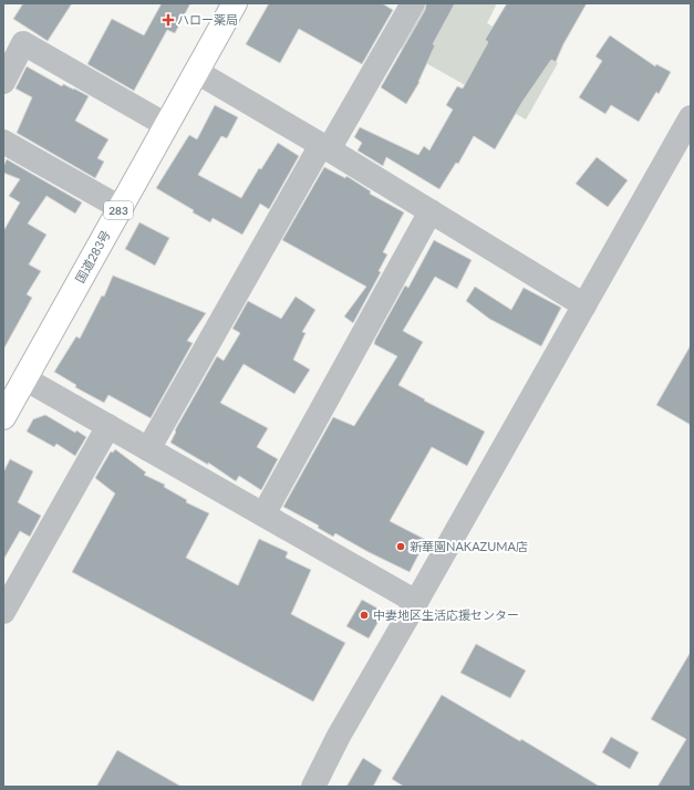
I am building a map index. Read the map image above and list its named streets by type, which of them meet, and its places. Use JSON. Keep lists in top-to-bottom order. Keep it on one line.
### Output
{"streets":{"highway":["283","国道283号"]},"places":{"health":["ハロー薬局"],"other":["新華園NAKAZUMA店","中妻地区生活応援センター"]}}
